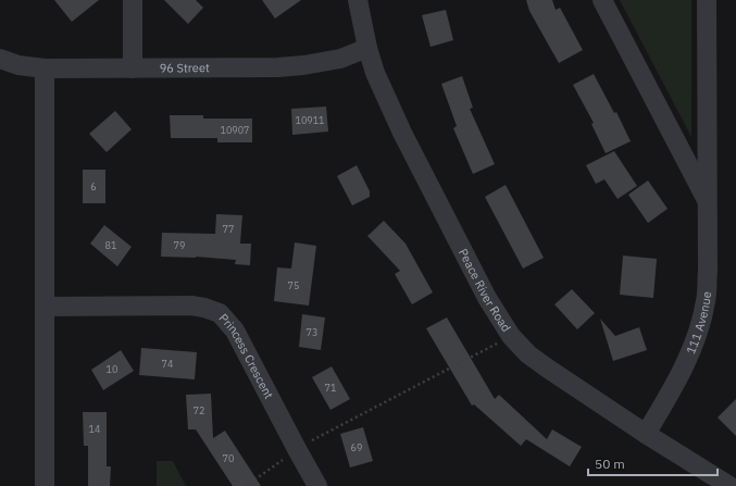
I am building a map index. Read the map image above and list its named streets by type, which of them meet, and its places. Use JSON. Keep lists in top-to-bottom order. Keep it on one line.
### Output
{"streets":{"street":["96 Street","Peace River Road","111 Avenue","Princess Crescent"]},"crossings":[["96 Street","Peace River Road"],["Peace River Road","111 Avenue"]],"house_numbers":["10911","10907","6","77","81","79","75","73","74","10","71","72","14","69","70"],"scale_bar":"50 m"}
